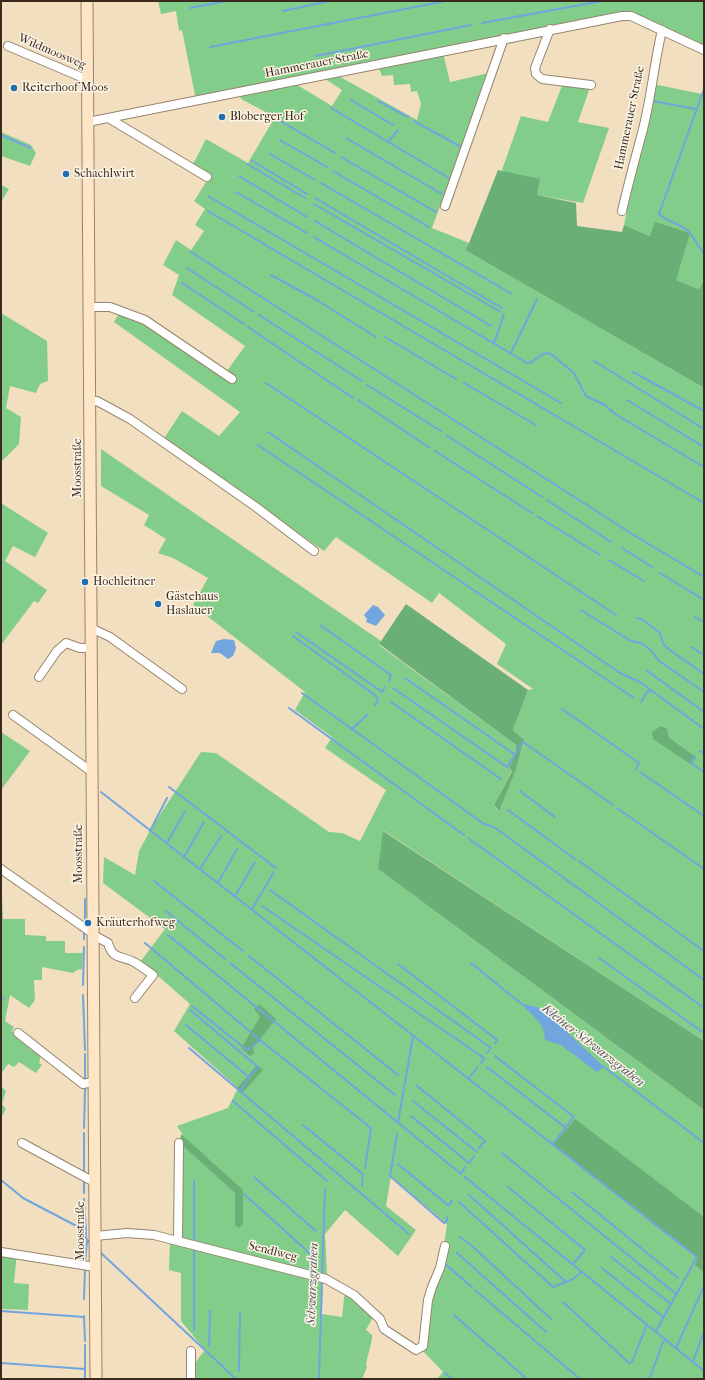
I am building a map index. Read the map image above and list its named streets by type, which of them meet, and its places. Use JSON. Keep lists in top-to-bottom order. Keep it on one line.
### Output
{"streets":{"street":["Wildmoosweg","Hammerauer Straße","Moosstraße","Sendlweg"]},"crossings":[["Wildmoosweg","Moosstraße"],["Hammerauer Straße","Moosstraße"],["Moosstraße","Sendlweg"]],"water":["Kleiner Schwarzgraben","Schwarzgraben"],"places":["Reiterhoof Moos","Bloberger Hof","Schachlwirt","Hochleitner","Gästehaus Haslauer","Kräuterhofweg"]}
